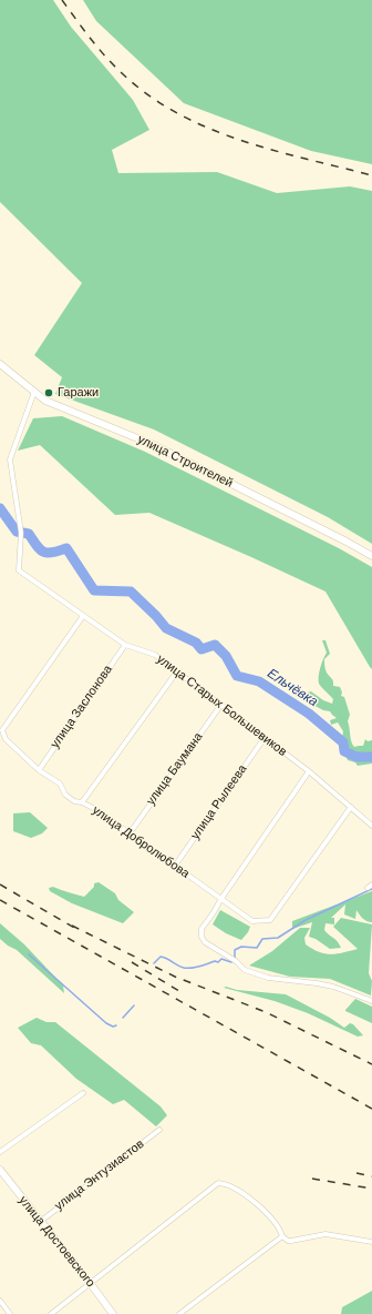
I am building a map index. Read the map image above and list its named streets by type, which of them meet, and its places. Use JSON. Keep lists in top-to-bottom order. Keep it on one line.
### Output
{"streets":{"main road":["улица Строителей","улица Достоевского"],"street":["улица Старых Большевиков","улица Заслонова","улица Баумана","улица Рылеева","улица Добролюбова","улица Энтузиастов"]},"crossings":[["улица Строителей","улица Старых Большевиков"],["улица Старых Большевиков","улица Заслонова"],["улица Старых Большевиков","улица Баумана"],["улица Старых Большевиков","улица Рылеева"],["улица Старых Большевиков","улица Добролюбова"],["улица Заслонова","улица Добролюбова"],["улица Баумана","улица Добролюбова"],["улица Рылеева","улица Добролюбова"],["улица Энтузиастов","улица Достоевского"]],"water":["Ельчёвка"],"places":["Гаражи"]}
